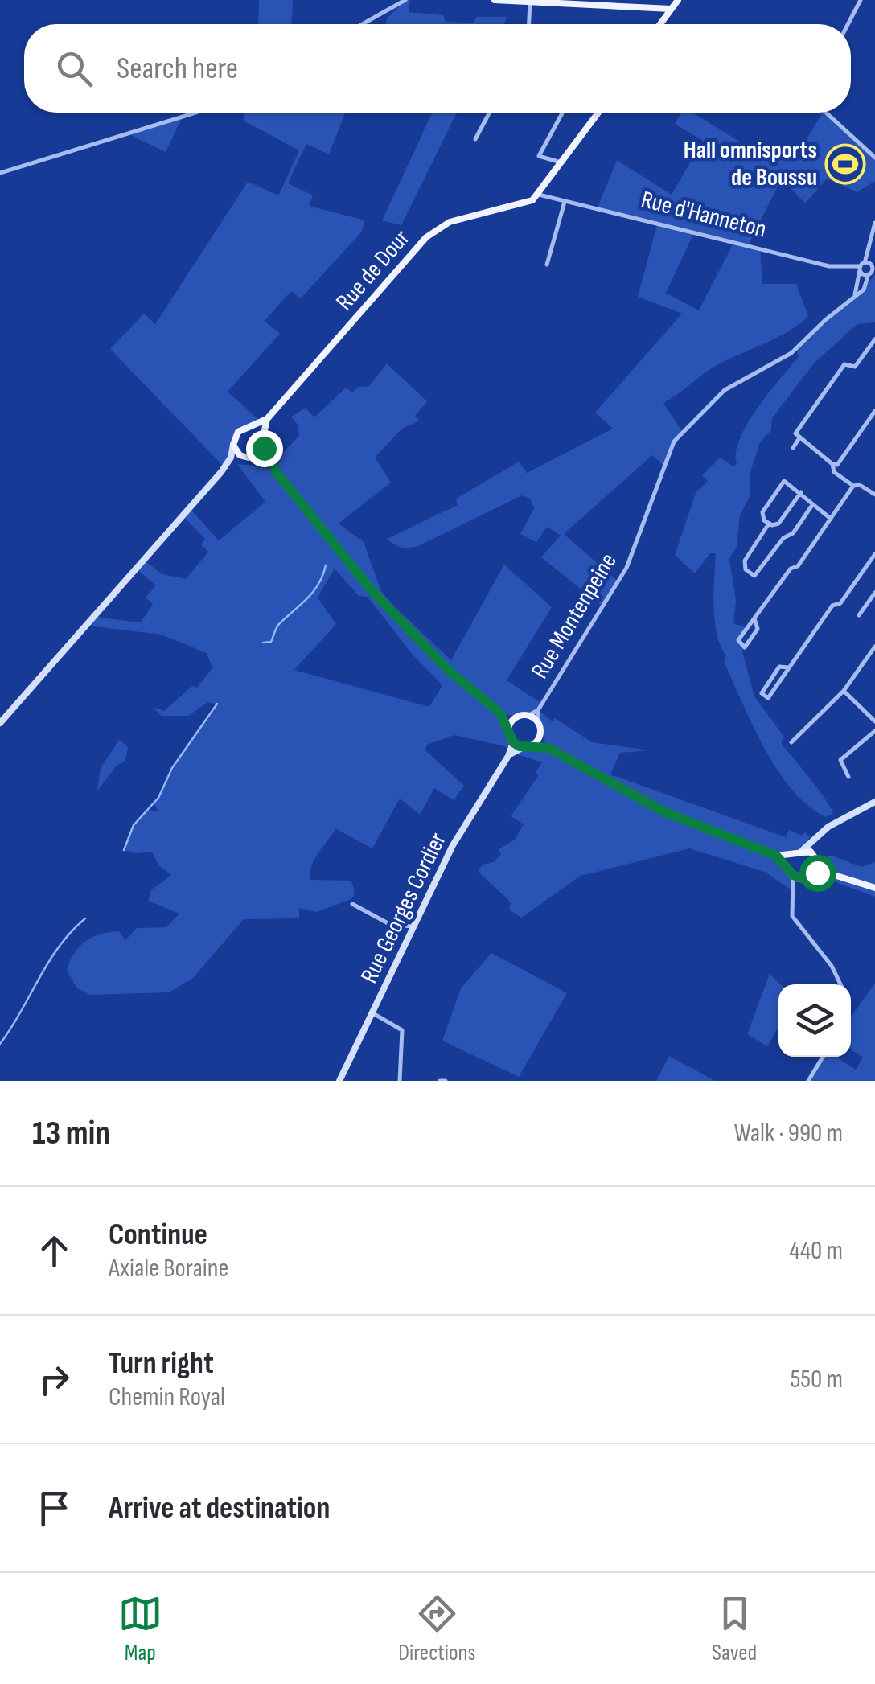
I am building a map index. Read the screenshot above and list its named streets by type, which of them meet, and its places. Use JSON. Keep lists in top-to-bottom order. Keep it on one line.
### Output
{"streets":{"main road":["Rue de Dour"],"street":["Rue d'Hanneton","Rue Montenpeine","Rue Georges Cordier"]},"crossings":[["Rue d'Hanneton","Rue de Dour"],["Rue Montenpeine","Rue Georges Cordier"]],"places":{"sports":["Hall omnisports de Boussu"]},"page":{"search":"Search here","heading":["13 min","Walk · 990 m"],"list":[["Continue","Axiale Boraine","440 m"],["Turn right","Chemin Royal","550 m"],"Arrive at destination"],"nav":["Map","Directions","Saved"]}}
